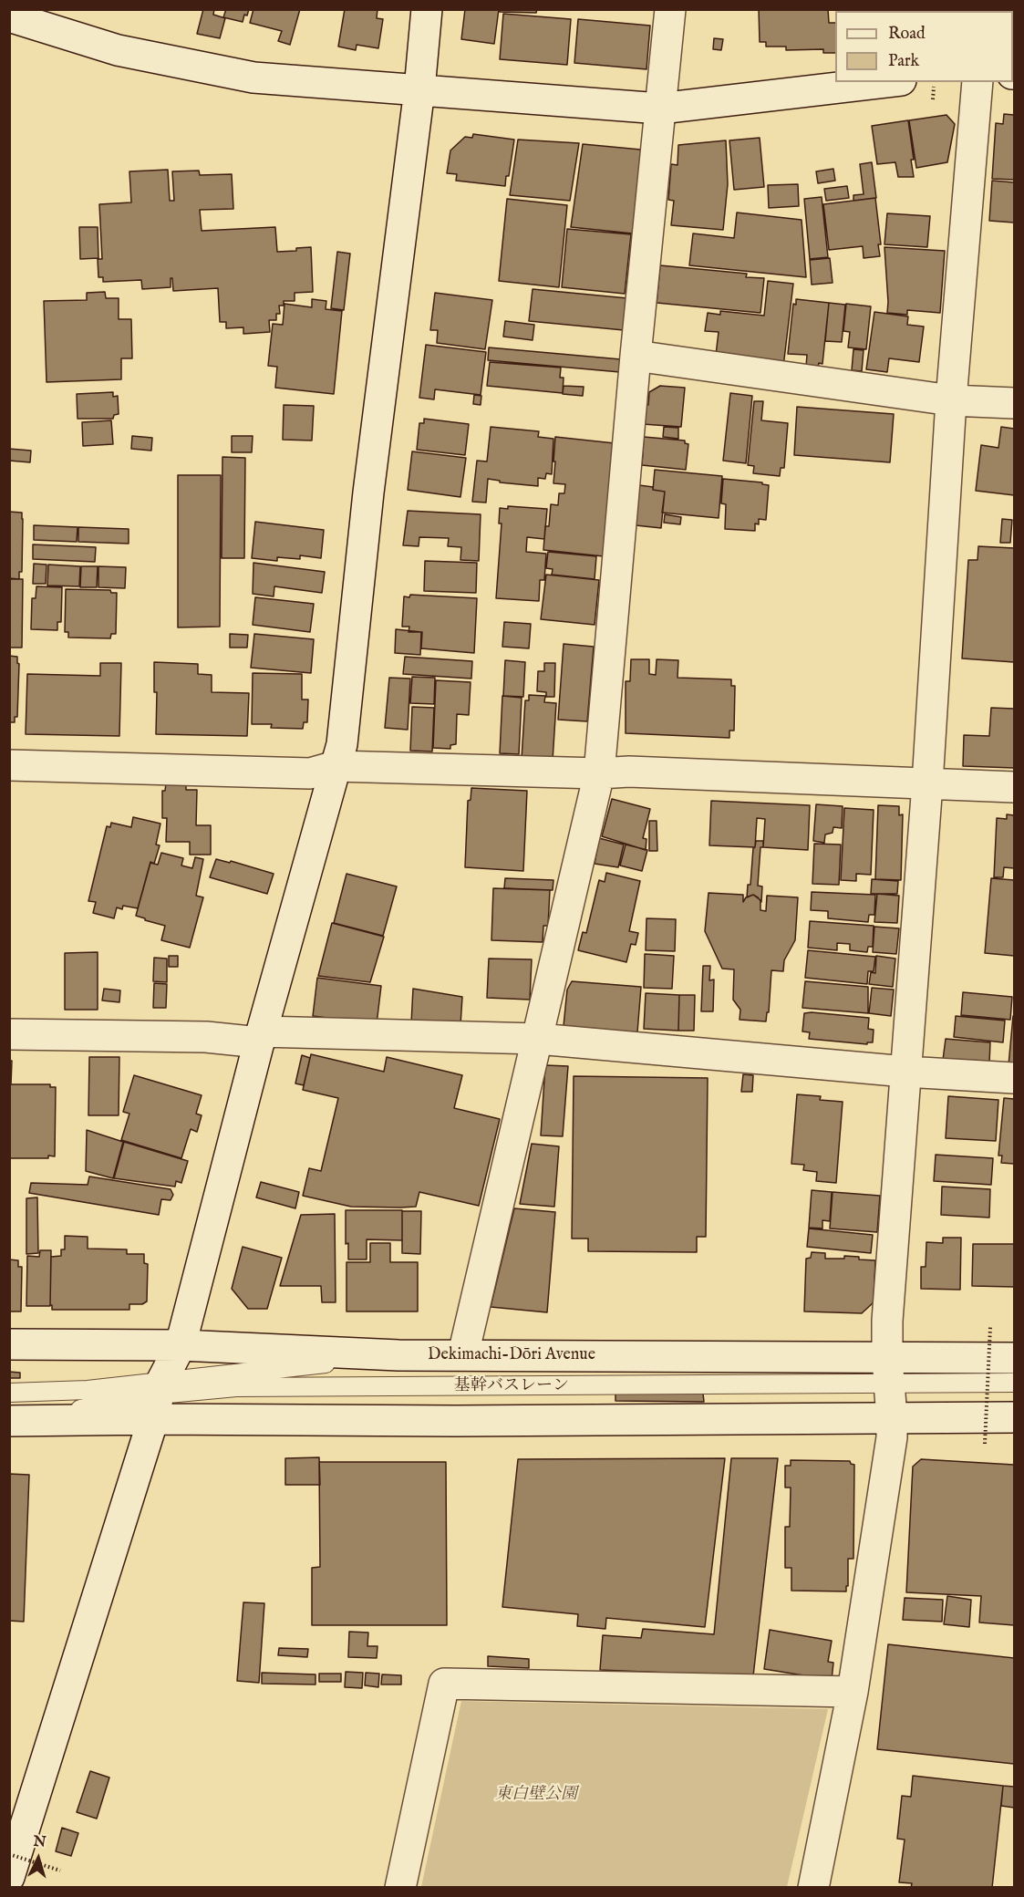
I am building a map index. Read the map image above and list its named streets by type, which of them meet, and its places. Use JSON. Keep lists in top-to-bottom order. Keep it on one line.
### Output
{"streets":{"street":["Dekimachi-Dōri Avenue"],"lane":["基幹バスレーン"]},"crossings":[["Dekimachi-Dōri Avenue","基幹バスレーン"]],"parks":["東白壁公園"],"legend":["Road","Park"],"north":"top"}
